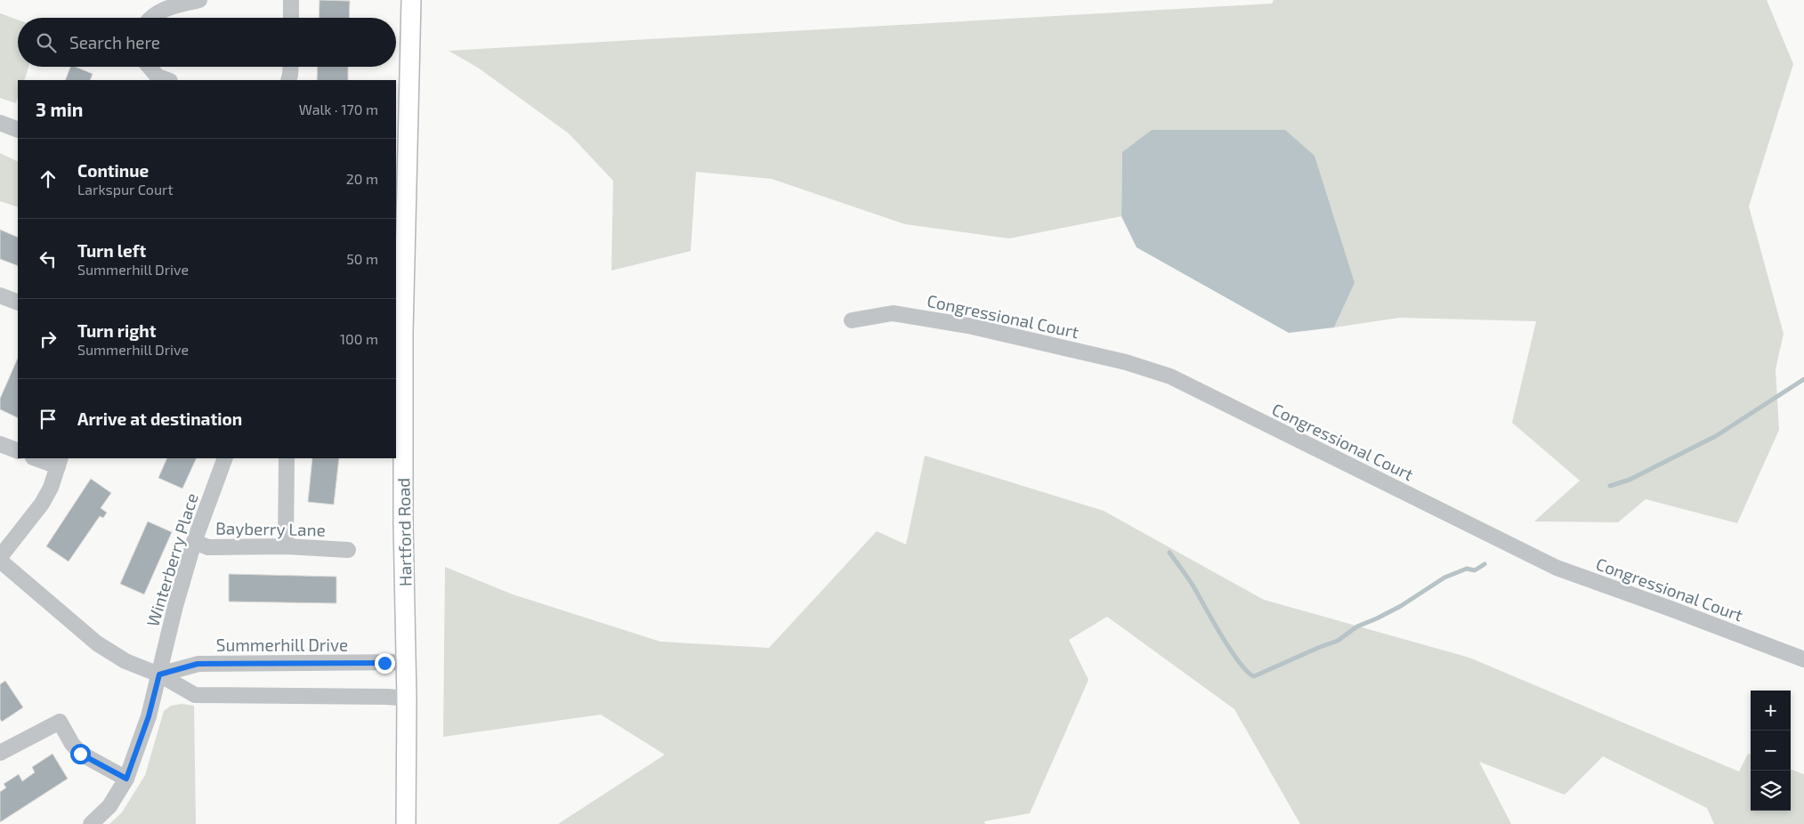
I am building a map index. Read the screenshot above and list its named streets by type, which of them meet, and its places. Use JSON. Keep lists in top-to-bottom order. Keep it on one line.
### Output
{"streets":{"main road":["Hartford Road"],"street":["Congressional Court","Bayberry Lane","Winterberry Place","Summerhill Drive"]},"crossings":[["Bayberry Lane","Winterberry Place"],["Hartford Road","Summerhill Drive"],["Winterberry Place","Summerhill Drive"]],"page":{"search":"Search here","heading":["3 min","Walk · 170 m"],"list":[["Continue","Larkspur Court","20 m"],["Turn left","Summerhill Drive","50 m"],["Turn right","Summerhill Drive","100 m"],"Arrive at destination"],"map_buttons":["+","−"]}}
